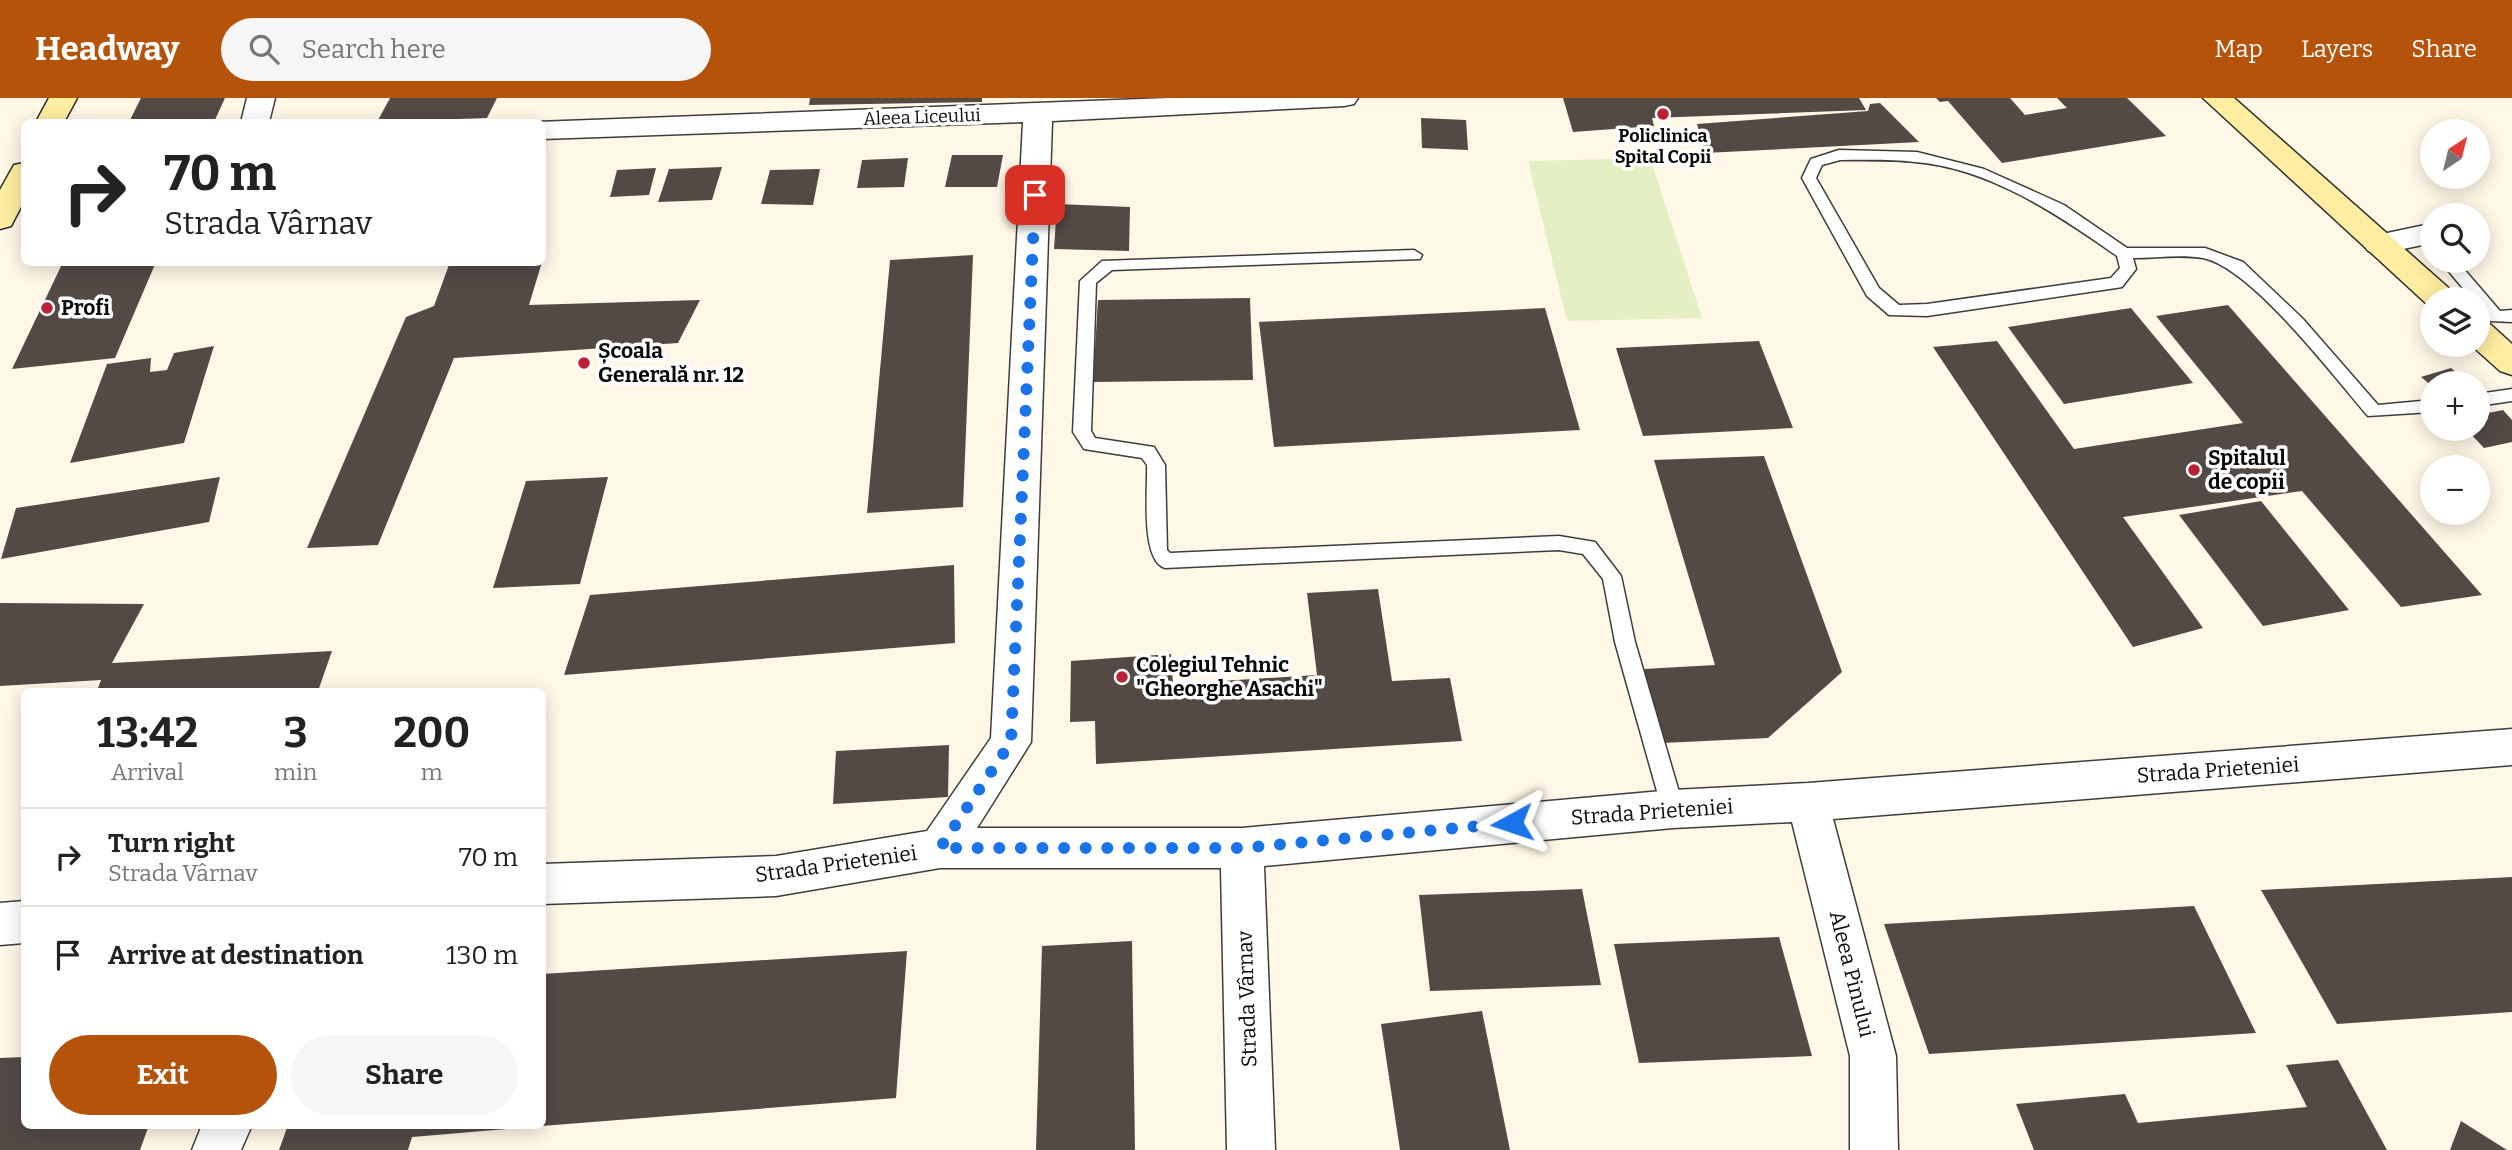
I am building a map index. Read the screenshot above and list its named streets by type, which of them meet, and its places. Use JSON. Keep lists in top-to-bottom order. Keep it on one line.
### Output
{"streets":{"street":["Aleea Liceului","Strada Prieteniei","Aleea Pinului","Strada Vârnav"]},"crossings":[["Strada Prieteniei","Aleea Pinului"],["Strada Prieteniei","Strada Vârnav"]],"places":["Policlinica Spital Copii","Profi","Școala Generală nr. 12","Spitalul de copii","Colegiul Tehnic \"Gheorghe Asachi\""],"north":"top right","page":{"header":"Headway","search":"Search here","nav":["Map","Layers","Share"],"map_buttons":["+","−"],"turn":["70 m","Strada Vârnav"],"eta":["13:42","Arrival","3","min","200","m"],"list":[{"name":"Turn right","note":"Strada Vârnav","value":"70 m"},{"name":"Arrive at destination","value":"130 m"}],"buttons":["Exit","Share"]}}
